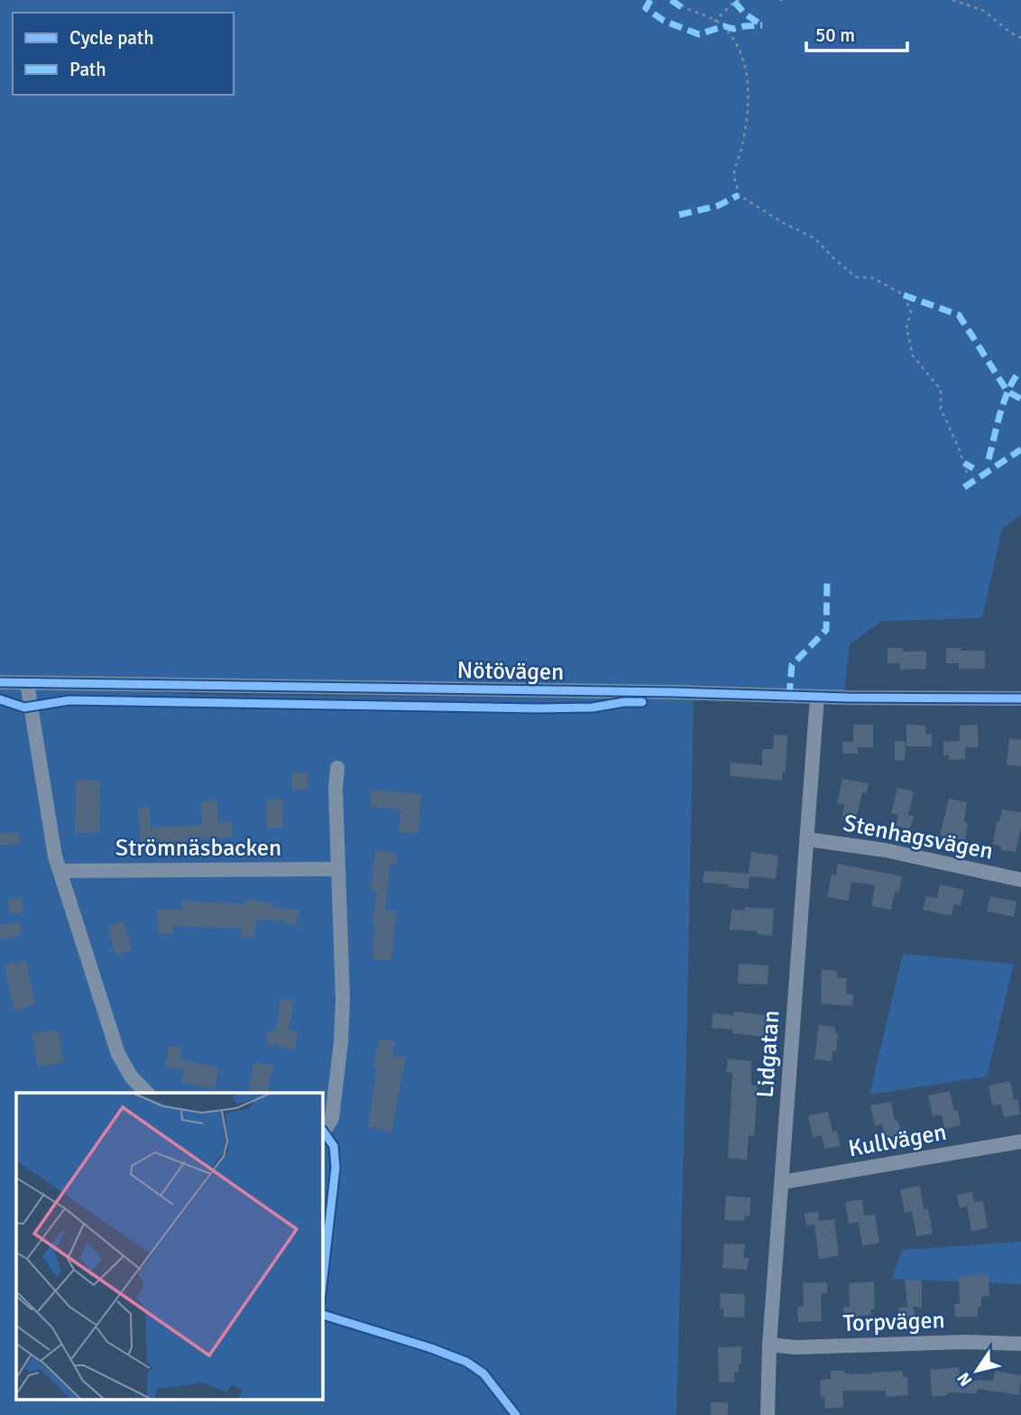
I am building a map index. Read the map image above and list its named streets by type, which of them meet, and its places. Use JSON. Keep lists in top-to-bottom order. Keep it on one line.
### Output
{"streets":{"street":["Nötövägen","Stenhagsvägen","Strömnäsbacken","Lidgatan","Kullvägen","Torpvägen"]},"crossings":[["Nötövägen","Lidgatan"],["Stenhagsvägen","Lidgatan"],["Lidgatan","Kullvägen"],["Lidgatan","Torpvägen"]],"legend":["Cycle path","Path"],"scale_bar":"50 m","north":"bottom left"}
